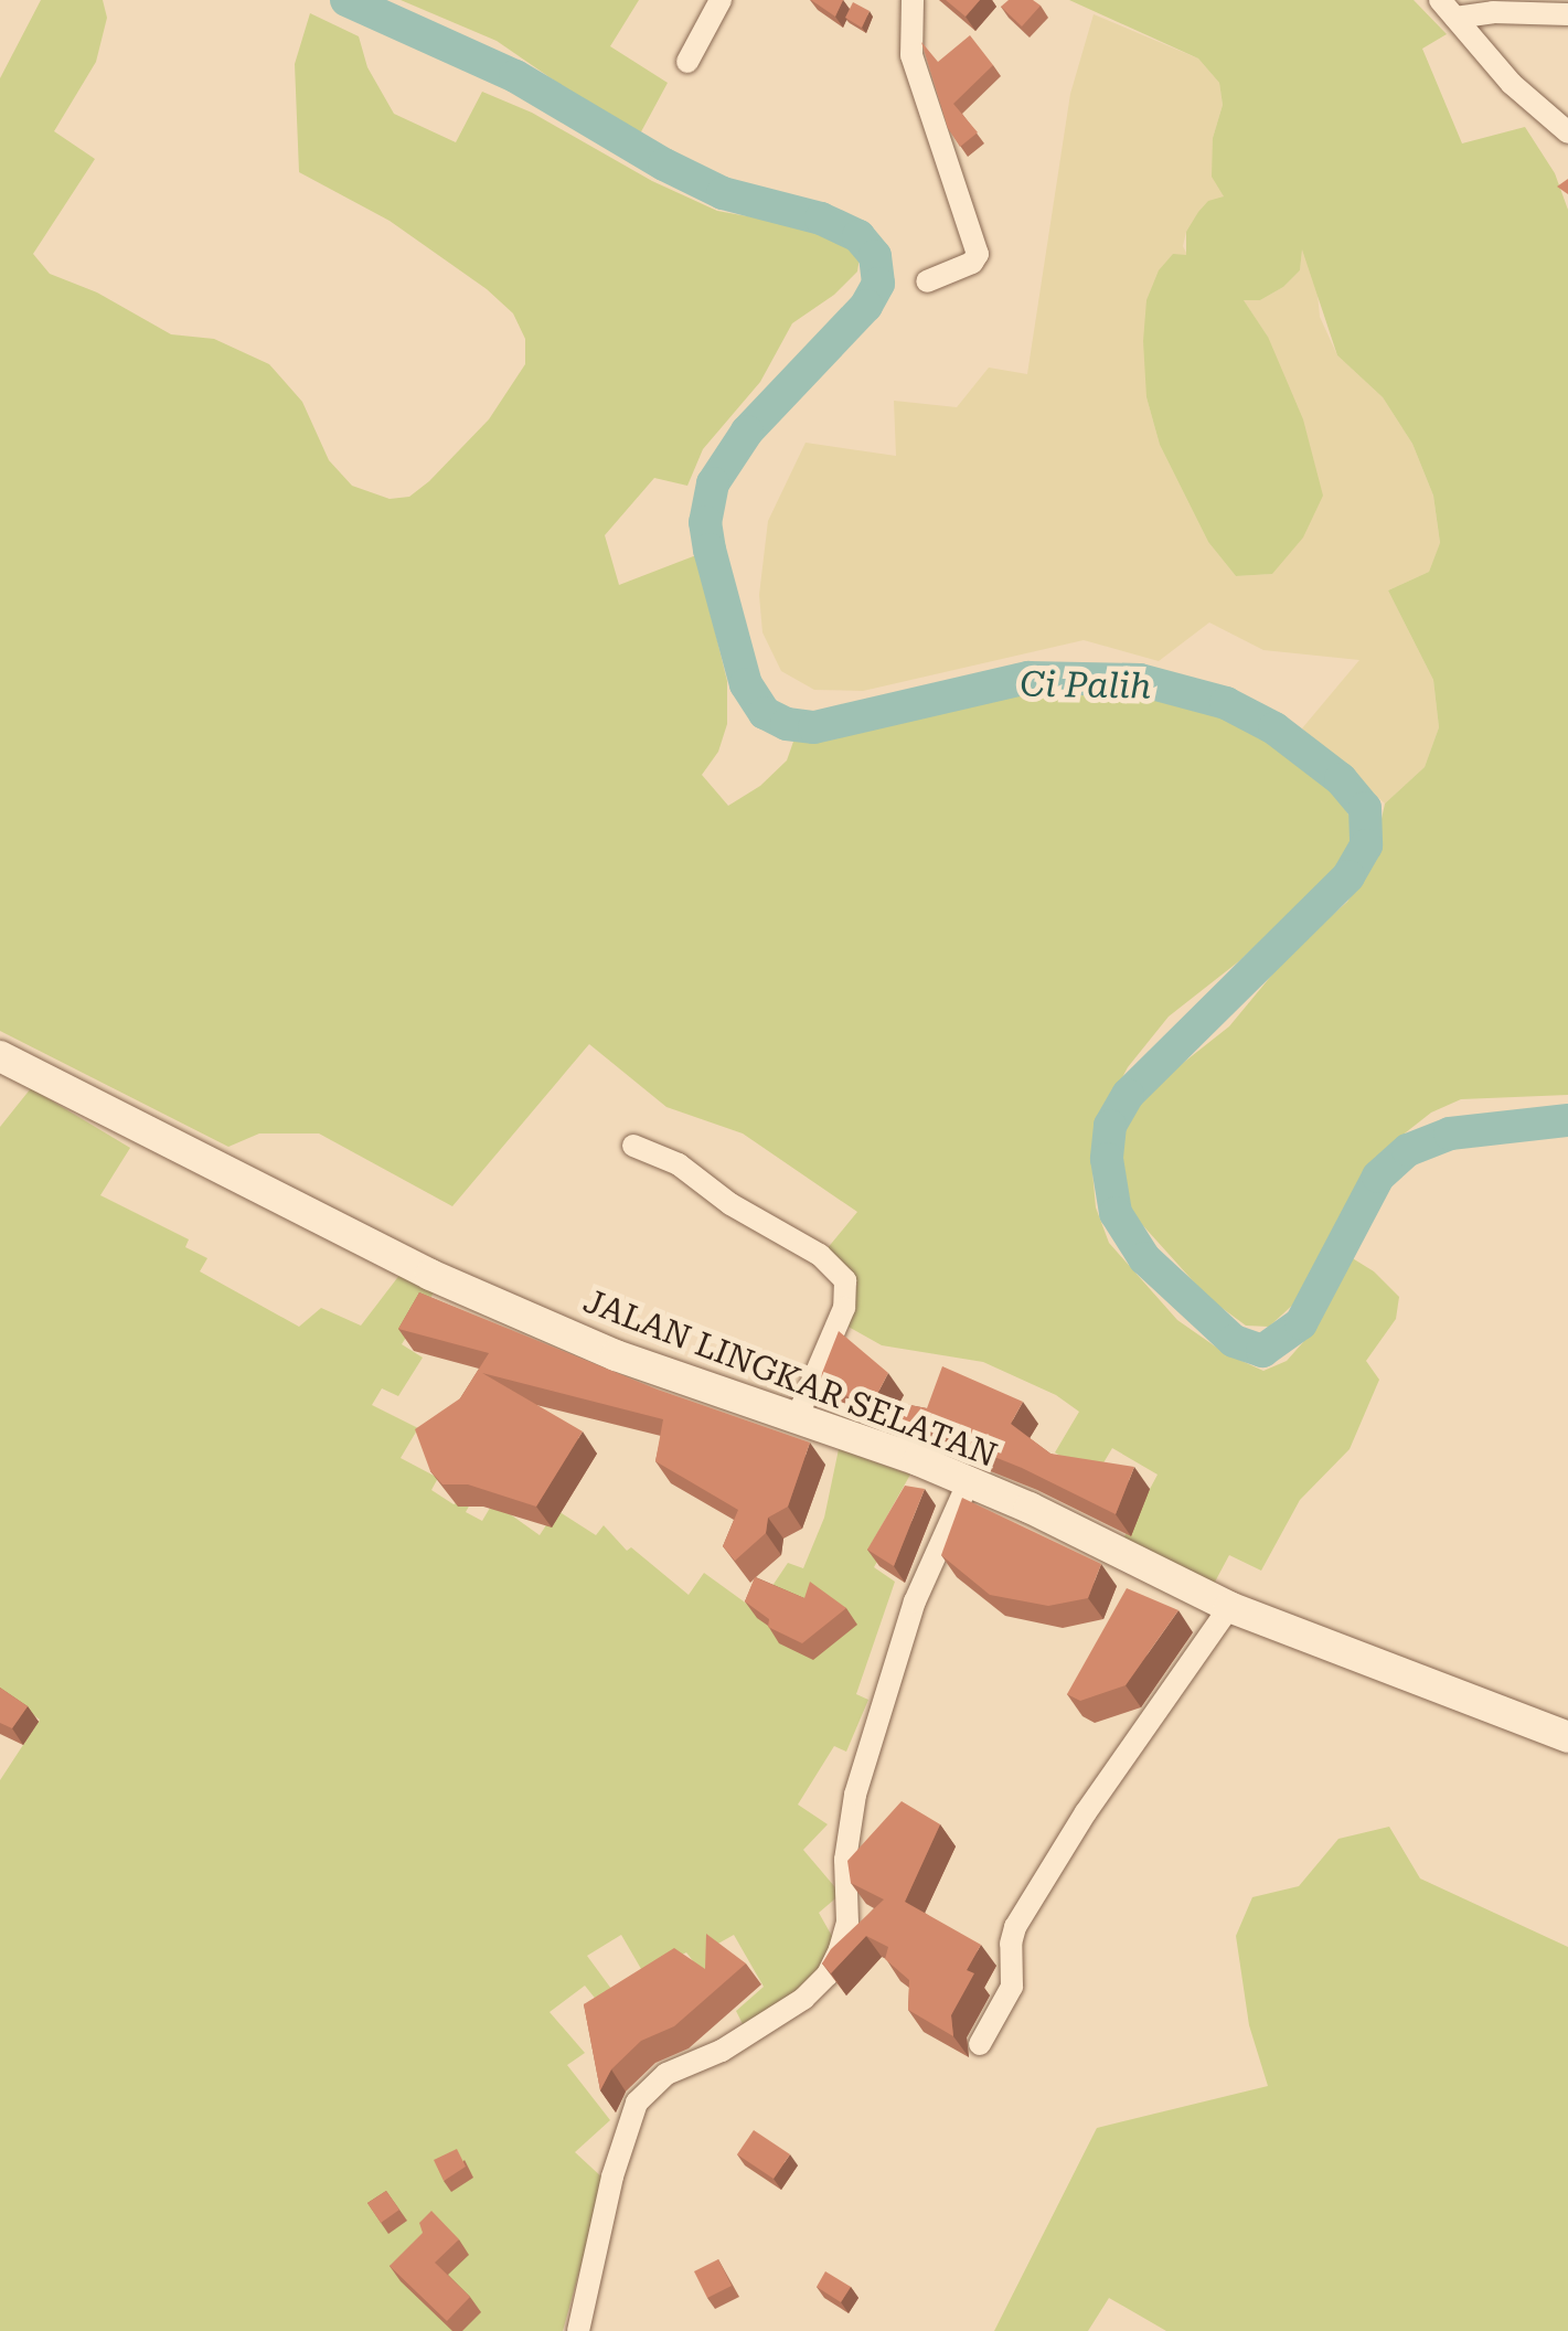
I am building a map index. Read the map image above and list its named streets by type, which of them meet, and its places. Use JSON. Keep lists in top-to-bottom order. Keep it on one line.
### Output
{"streets":{"street":["JALAN LINGKAR SELATAN"]},"water":["Ci Palih"]}
